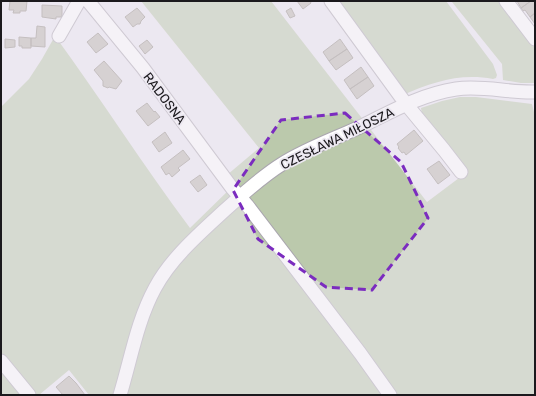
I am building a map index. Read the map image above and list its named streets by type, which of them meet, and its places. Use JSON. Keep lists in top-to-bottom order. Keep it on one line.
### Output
{"streets":{"street":["RADOSNA","CZESŁAWA MIŁOSZA"]},"crossings":[["RADOSNA","CZESŁAWA MIŁOSZA"]]}
